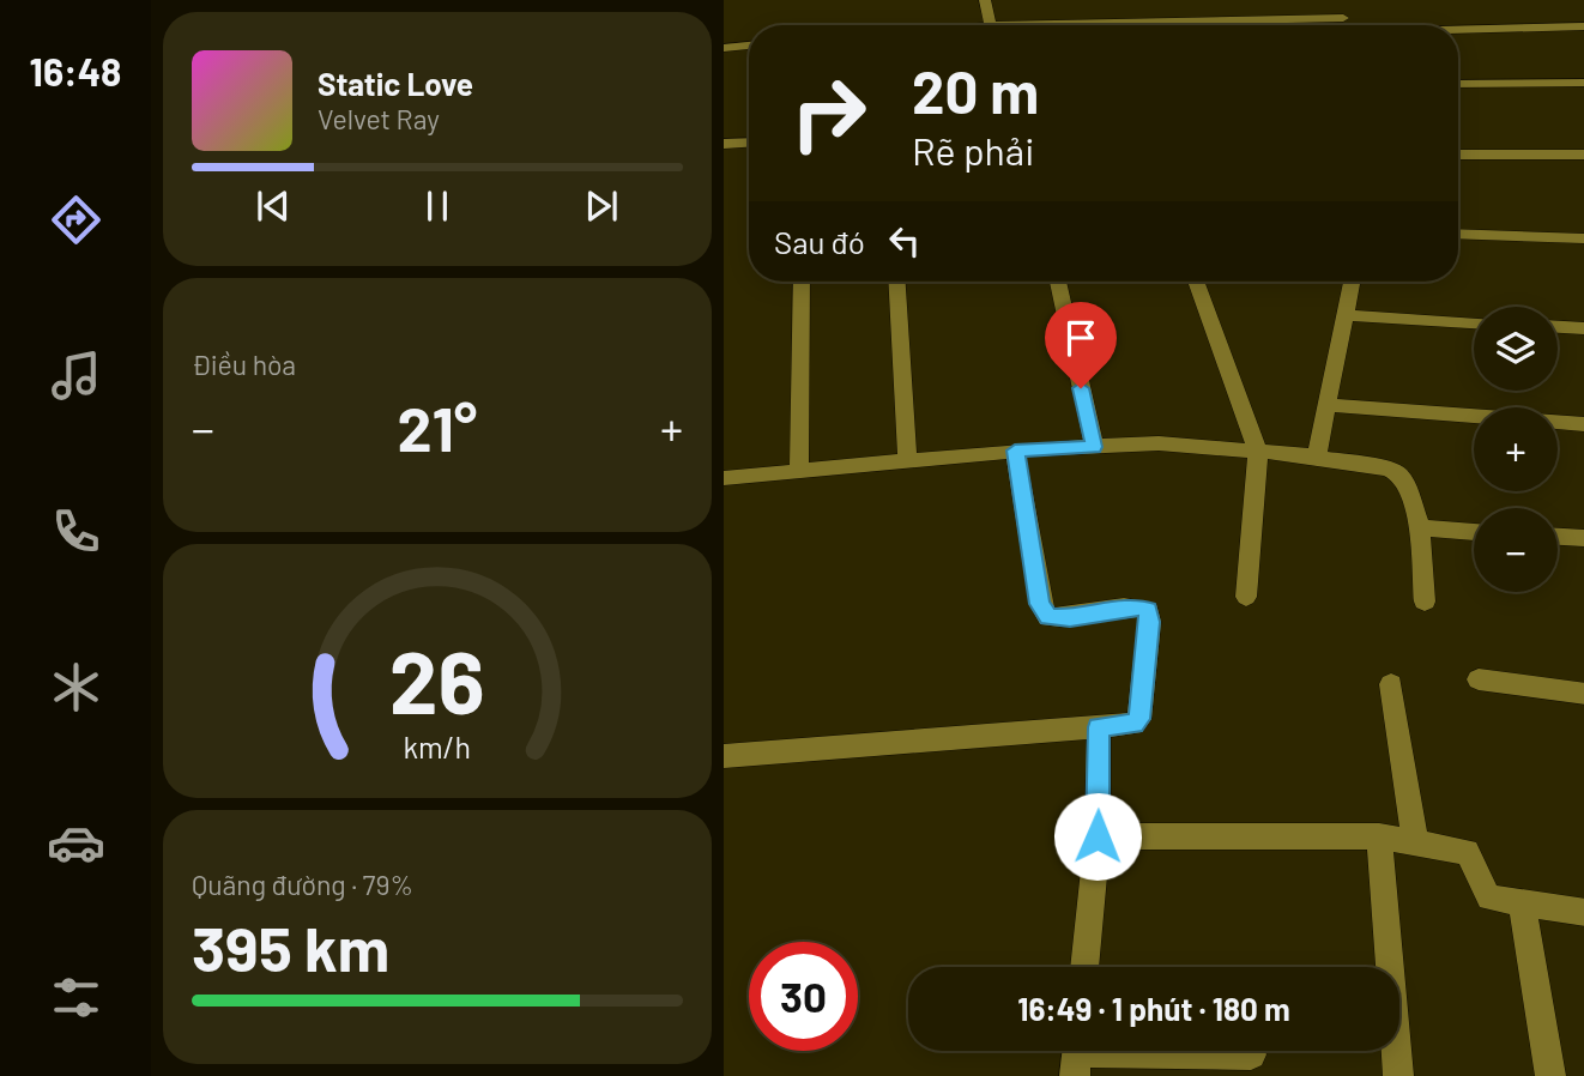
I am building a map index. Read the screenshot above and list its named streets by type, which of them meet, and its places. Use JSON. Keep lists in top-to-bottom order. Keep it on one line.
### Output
{"page":{"tabs":"16:48","turn":["20 m","Rẽ phải"],"song":["Static Love","Velvet Ray"],"then":"Sau đó","tile":["Điều hòa",["Quãng đường · 79%","395 km"]],"map_buttons":["+","−"],"heat":["−","21°","+"],"limit":"30","trip":"16:49 · 1 phút · 180 m","gauge":["26","km/h"]}}
